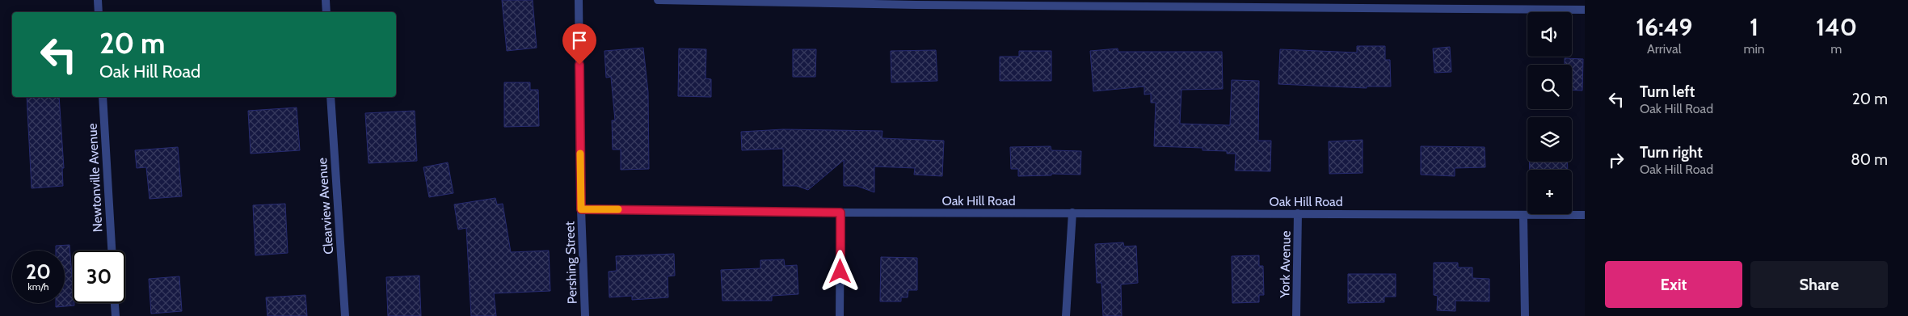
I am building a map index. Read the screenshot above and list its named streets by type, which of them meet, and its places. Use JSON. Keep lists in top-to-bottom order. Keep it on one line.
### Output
{"streets":{"street":["Newtonville Avenue","Oak Hill Road","Clearview Avenue","Pershing Street","York Avenue"]},"crossings":[["Oak Hill Road","Pershing Street"],["Oak Hill Road","York Avenue"]],"page":{"eta":["16:49","Arrival","1","min","140","m"],"map_buttons":"+","turn":["20 m","Oak Hill Road"],"list":[{"name":"Turn left","note":"Oak Hill Road","value":"20 m"},{"name":"Turn right","note":"Oak Hill Road","value":"80 m"}],"speed":"20 km/h","limit":"30","buttons":["Exit","Share"]}}
